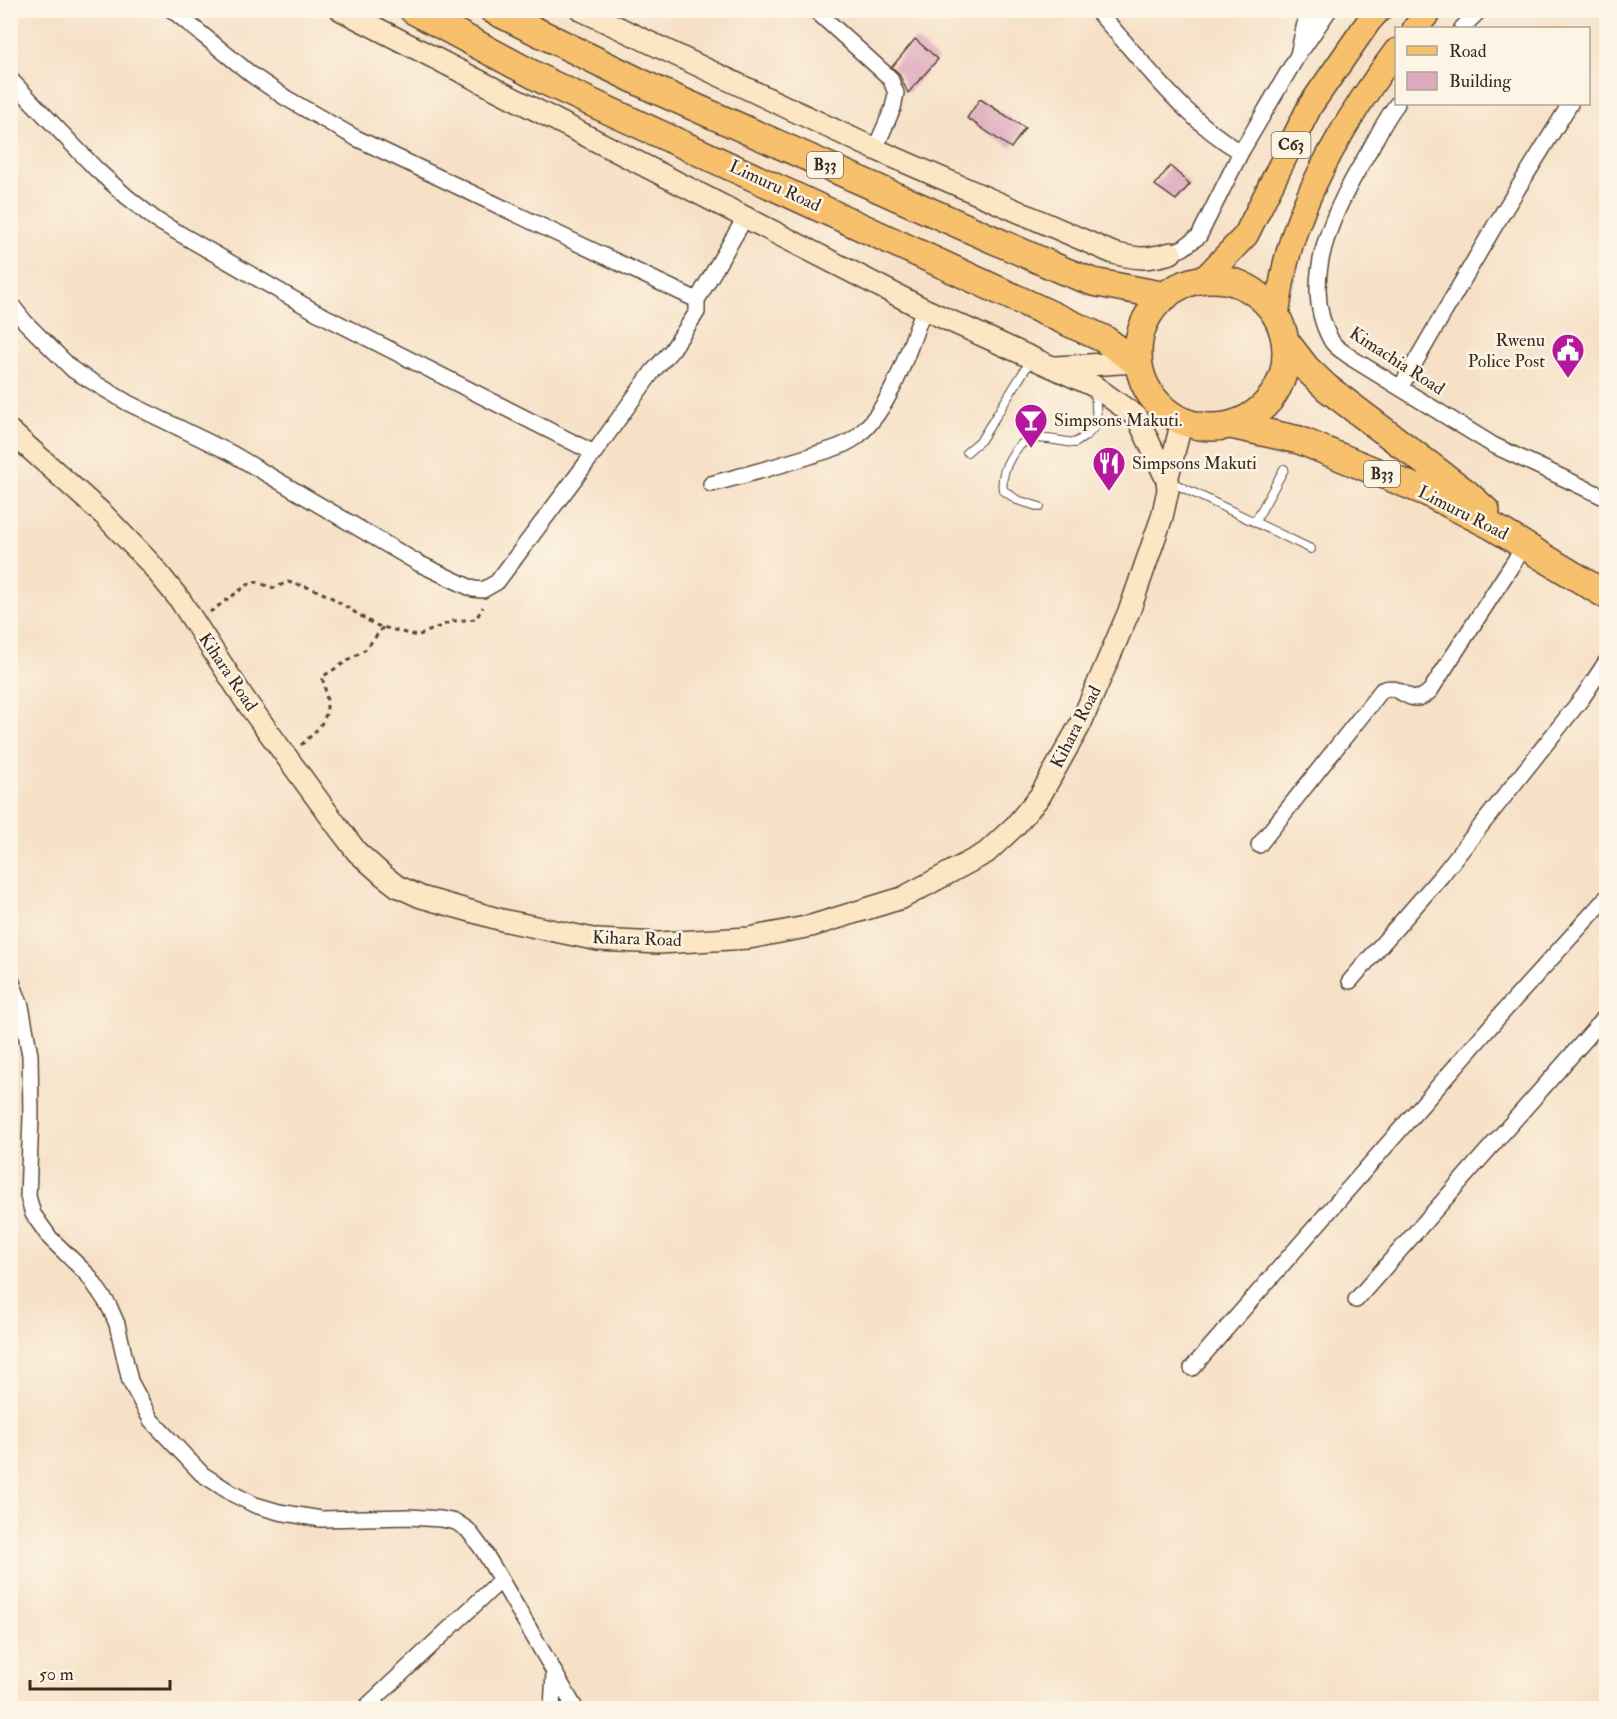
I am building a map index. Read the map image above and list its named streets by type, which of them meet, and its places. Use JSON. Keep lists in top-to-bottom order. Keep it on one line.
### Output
{"streets":{"highway":["B33","Limuru Road"],"main road":["C63"],"street":["Kimachia Road","Kihara Road"]},"crossings":[["C63","B33"],["C63","Limuru Road"],["C63","Kihara Road"],["B33","Limuru Road"],["B33","Kihara Road"],["Limuru Road","Kihara Road"]],"places":{"public building":["Rwenu Police Post"],"bar":["Simpsons Makuti."],"restaurant":["Simpsons Makuti"]},"legend":["Road","Building"],"scale_bar":"50 m"}
